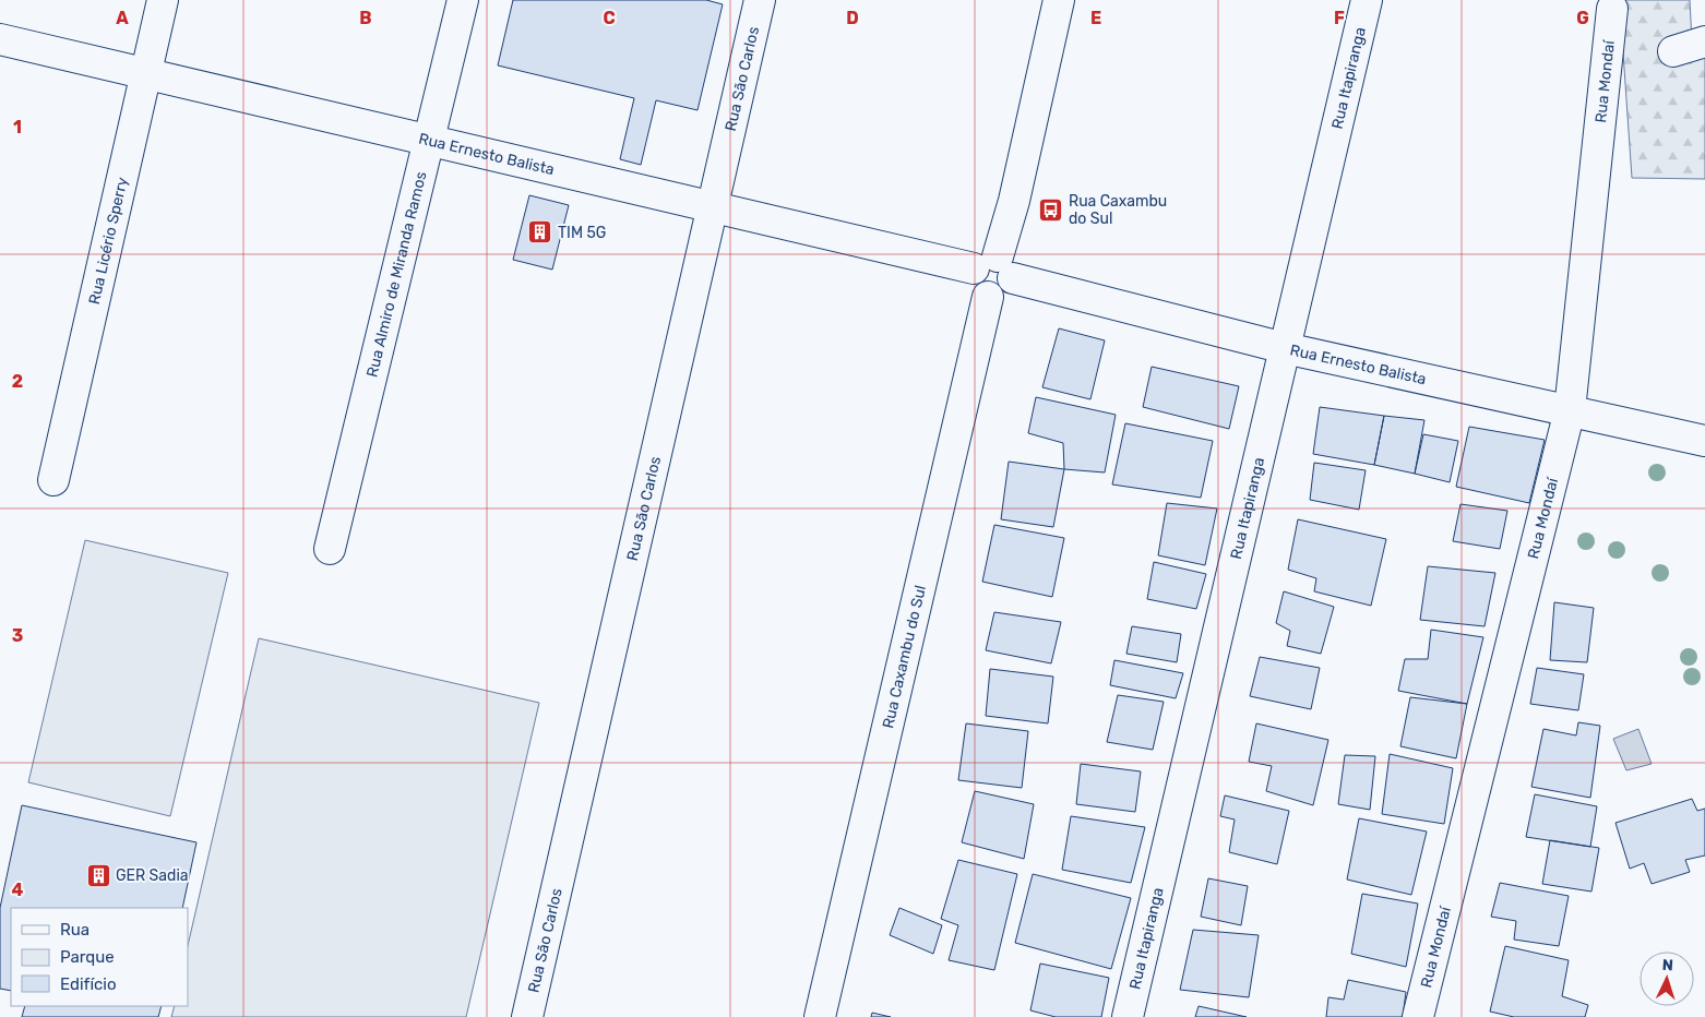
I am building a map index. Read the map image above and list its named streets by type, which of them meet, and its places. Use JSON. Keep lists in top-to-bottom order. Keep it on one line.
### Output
{"streets":{"street":["Rua São Carlos","Rua Itapiranga","Rua Mondaí","Rua Ernesto Balista","Rua Licério Sperry","Rua Almiro de Miranda Ramos","Rua Caxambu do Sul"]},"crossings":[["Rua São Carlos","Rua Ernesto Balista"],["Rua Itapiranga","Rua Ernesto Balista"],["Rua Mondaí","Rua Ernesto Balista"],["Rua Ernesto Balista","Rua Licério Sperry"],["Rua Ernesto Balista","Rua Almiro de Miranda Ramos"],["Rua Ernesto Balista","Rua Caxambu do Sul"]],"places":{"bus stop":["Rua Caxambu do Sul"],"building":["TIM 5G","GER Sadia"]},"legend":["Rua","Parque","Edifício"],"north":"top","grid":{"columns":["A","B","C","D","E","F","G"],"rows":["1","2","3","4"]}}
